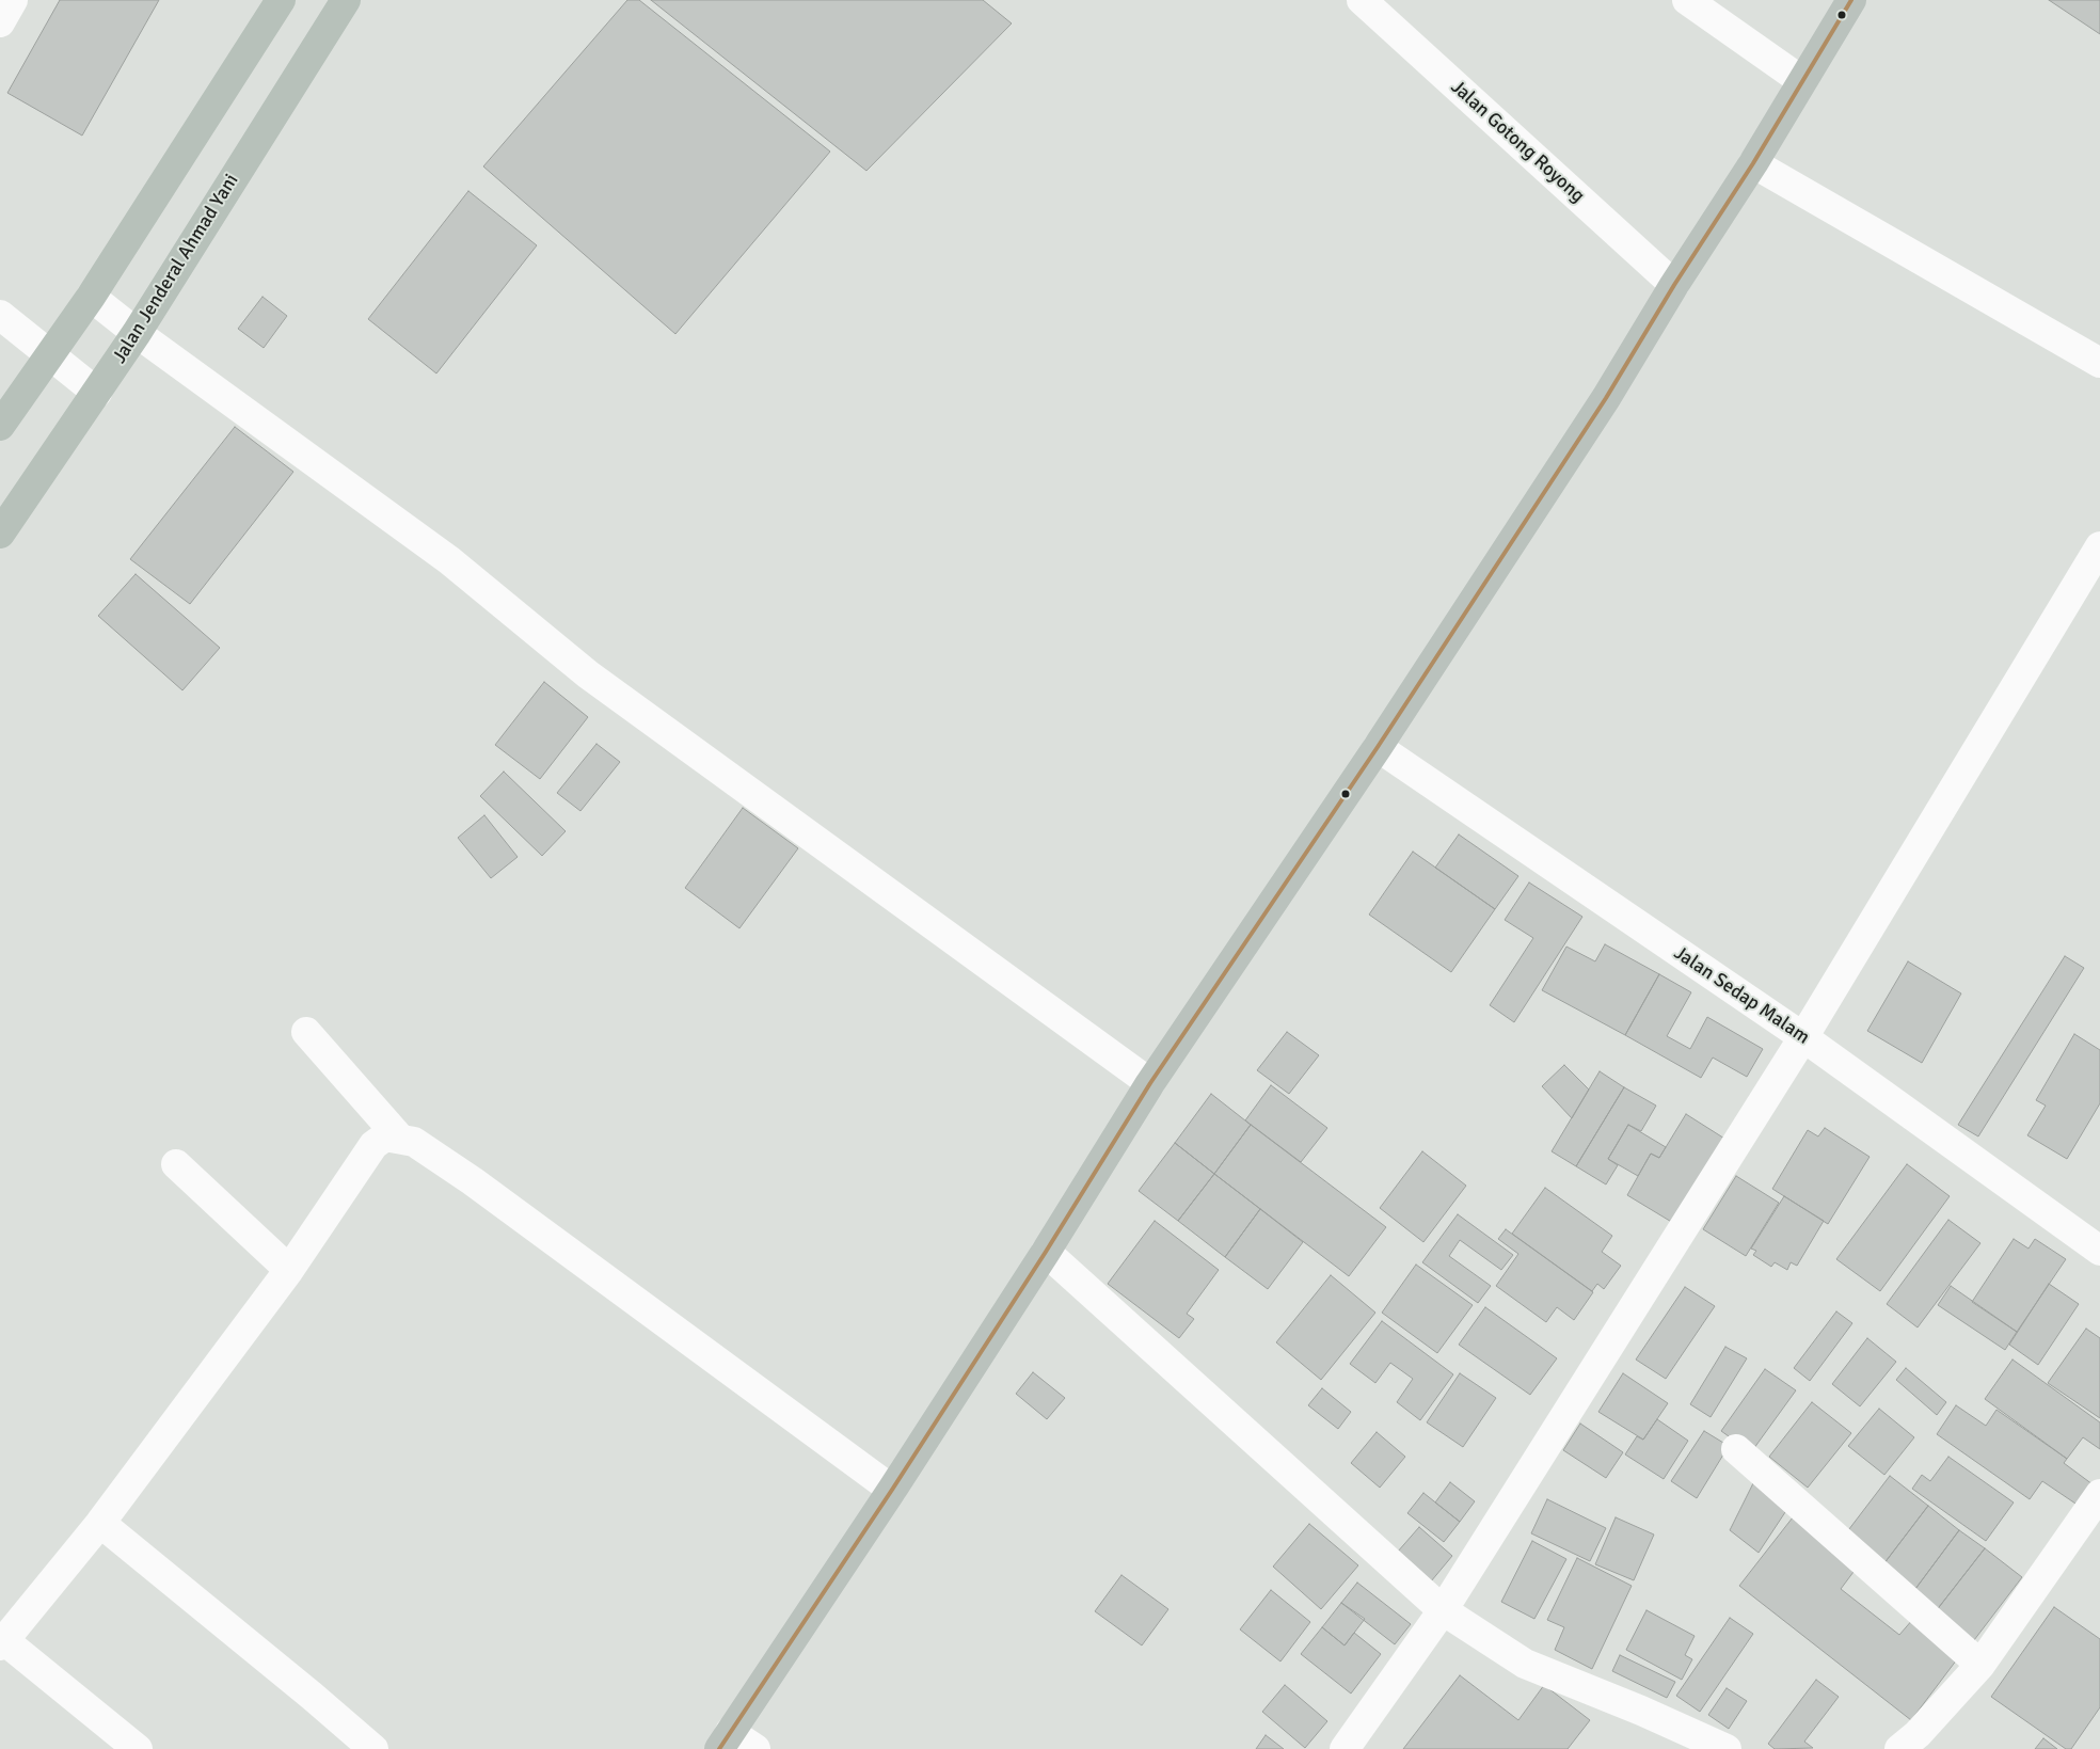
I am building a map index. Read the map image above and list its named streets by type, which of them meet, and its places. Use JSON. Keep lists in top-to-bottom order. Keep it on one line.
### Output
{"streets":{"highway":["Jalan Jenderal Ahmad Yani"],"street":["Jalan Gotong Royong","Jalan Sedap Malam"]}}
